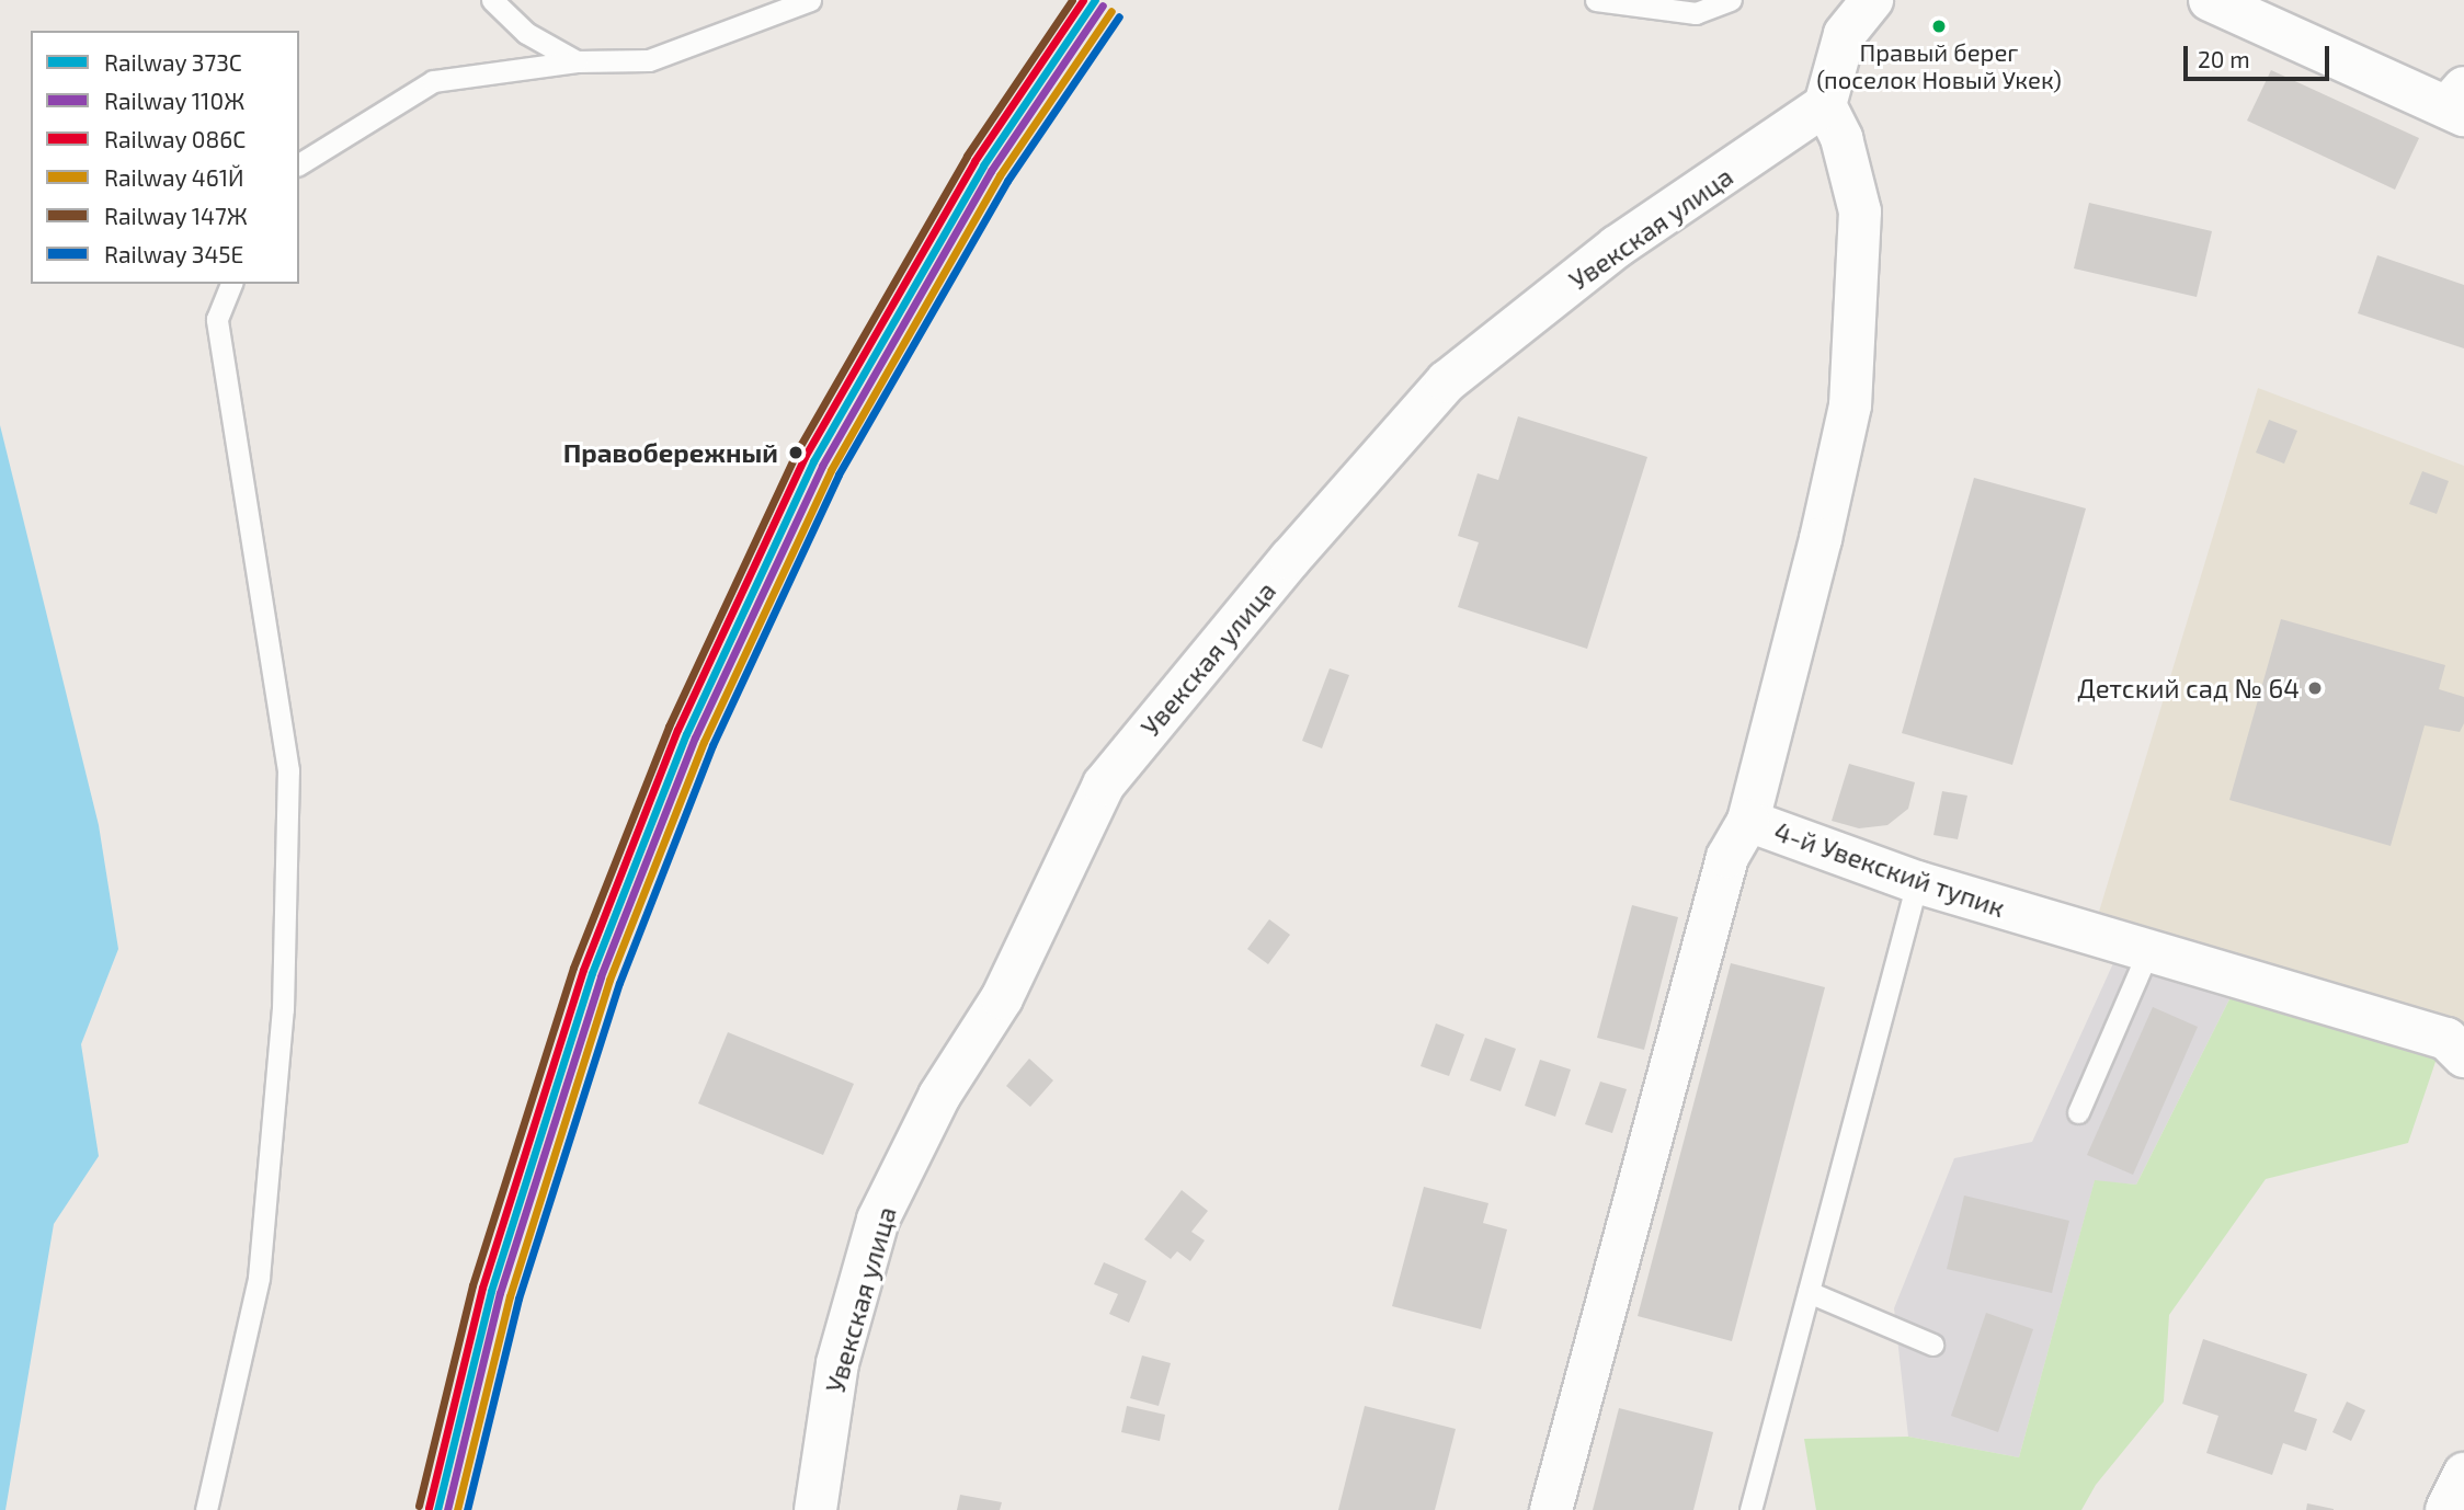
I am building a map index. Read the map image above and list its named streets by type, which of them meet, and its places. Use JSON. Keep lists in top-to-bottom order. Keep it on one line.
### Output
{"streets":{"street":["Увекская улица","4-й Увекский тупик"]},"crossings":[["Увекская улица","4-й Увекский тупик"]],"places":["Правый берег (поселок Новый Укек)","Правобережный","Детский сад № 64"],"lines":["rail line 373C","rail line 086С","rail line 147Ж","rail line 110Ж","rail line 461Й","rail line 345Е"],"legend":["Railway 373C","Railway 110Ж","Railway 086С","Railway 461Й","Railway 147Ж","Railway 345Е"],"scale_bar":"20 m"}
